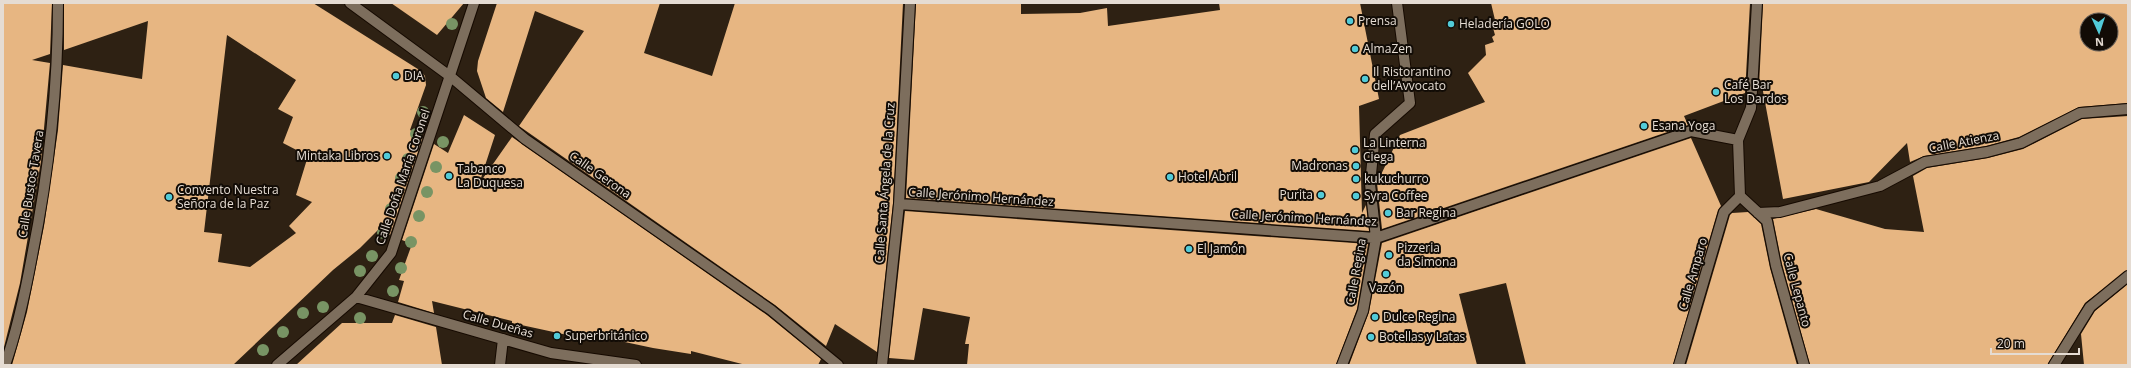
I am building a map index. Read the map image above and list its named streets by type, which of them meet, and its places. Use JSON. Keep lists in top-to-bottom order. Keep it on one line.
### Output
{"streets":{"street":["Calle Atienza","Calle Gerona","Calle Doña María Coronel","Calle Santa Ángela de la Cruz","Calle Bustos Tavera","Calle Jerónimo Hernández","Calle Regina","Calle Amparo","Calle Lepanto","Calle Dueñas"]},"crossings":[["Calle Atienza","Calle Lepanto"],["Calle Gerona","Calle Doña María Coronel"],["Calle Doña María Coronel","Calle Dueñas"],["Calle Santa Ángela de la Cruz","Calle Jerónimo Hernández"],["Calle Jerónimo Hernández","Calle Regina"]],"places":["Prensa","Heladería GOLO","AlmaZen","DIA","Il Ristorantino dell’Avvocato","Café Bar Los Dardos","Esana Yoga","La Linterna Ciega","Mintaka Libros","Madronas","Tabanco La Duquesa","Hotel Abril","kukuchurro","Purita","Syra Coffee","Convento Nuestra Señora de la Paz","Bar Regina","El Jamón","Pizzeria da Simona","Vazón","Dulce Regina","Superbritánico","Botellas y Latas"],"scale_bar":"20 m","north":"bottom"}
